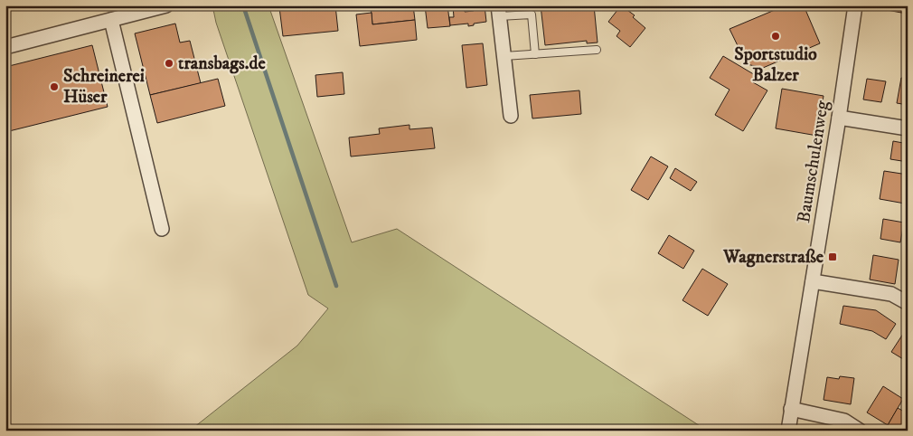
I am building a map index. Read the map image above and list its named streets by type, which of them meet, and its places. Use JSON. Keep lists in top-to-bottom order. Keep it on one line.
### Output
{"streets":{"street":["Baumschulenweg"]},"places":{"other":["Sportstudio Balzer","transbags.de","Schreinerei Hüser"],"transit":["Wagnerstraße"]}}
